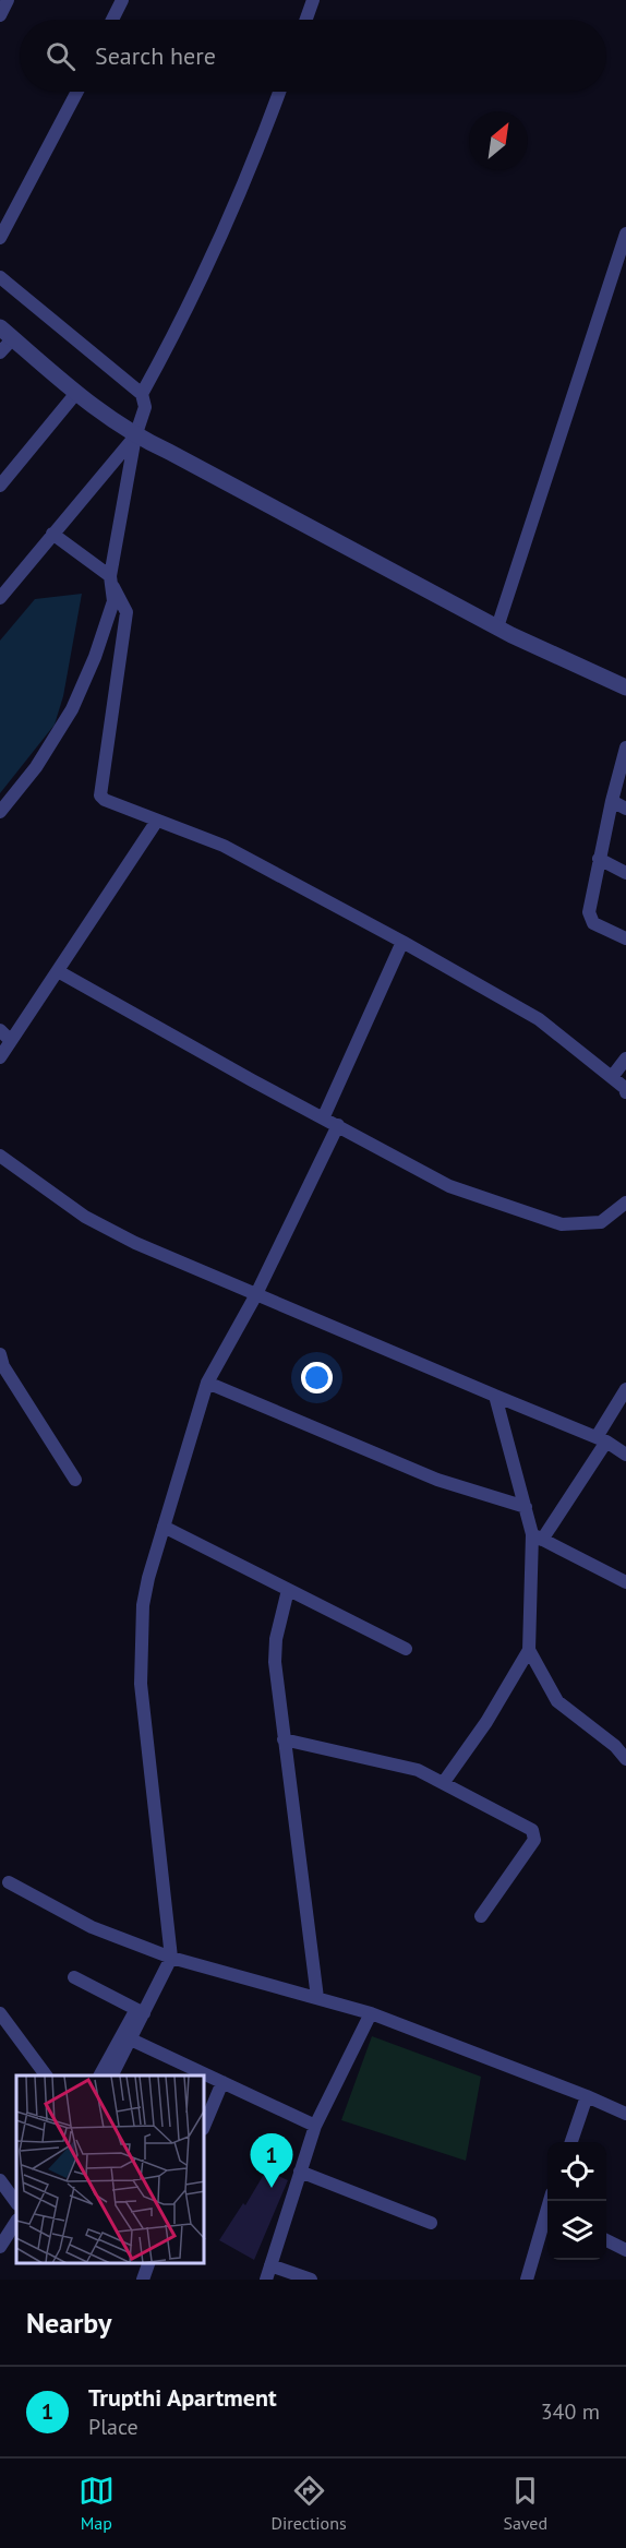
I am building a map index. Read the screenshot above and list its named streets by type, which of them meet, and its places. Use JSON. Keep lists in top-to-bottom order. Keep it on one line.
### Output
{"north":"top right","page":{"search":"Search here","pins":"1","heading":"Nearby","list":[{"mark":"1","name":"Trupthi Apartment","note":"Place","value":"340 m"}],"nav":["Map","Directions","Saved"]}}
